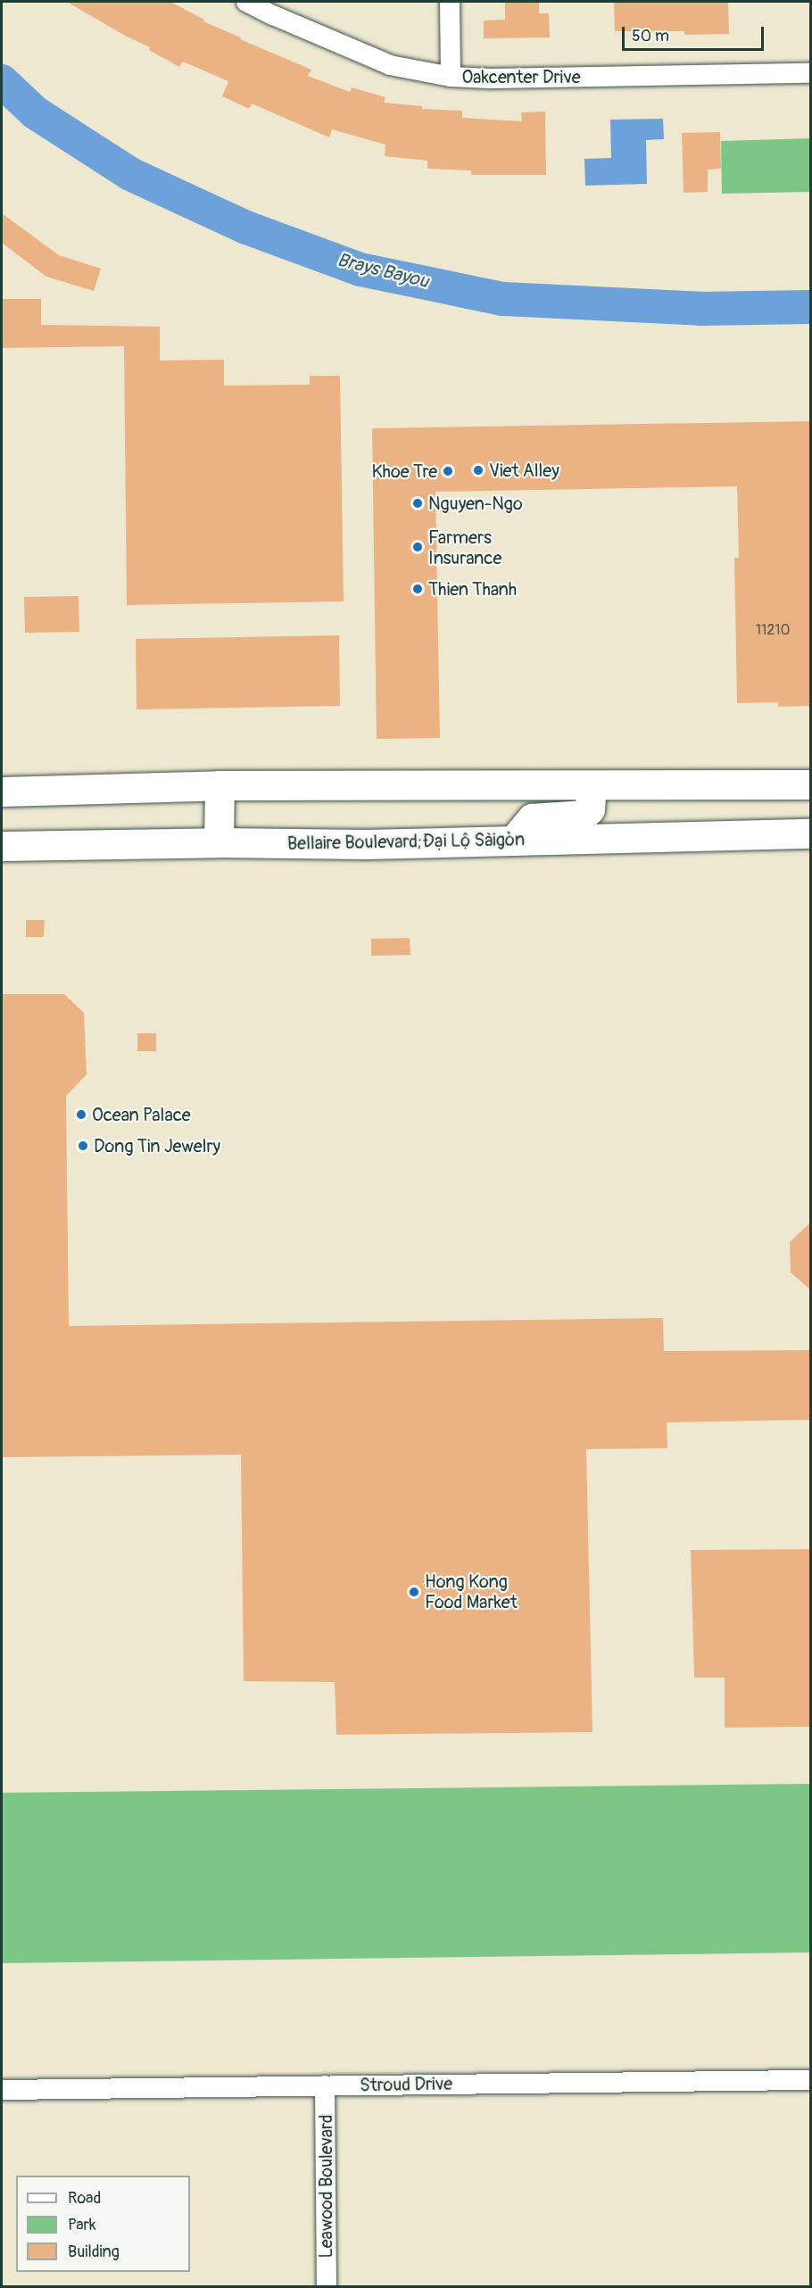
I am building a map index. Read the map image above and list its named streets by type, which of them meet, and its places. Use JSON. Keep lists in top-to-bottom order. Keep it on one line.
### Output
{"streets":{"main road":["Bellaire Boulevard;Đại Lộ Sàigòn"],"street":["Oakcenter Drive","Stroud Drive","Leawood Boulevard"]},"crossings":[["Stroud Drive","Leawood Boulevard"]],"water":["Brays Bayou"],"places":["Viet Alley","Khoe Tre","Nguyen-Ngo","Farmers Insurance","Thien Thanh","Ocean Palace","Dong Tin Jewelry","Hong Kong Food Market"],"house_numbers":["11210"],"legend":["Road","Park","Building"],"scale_bar":"50 m"}
